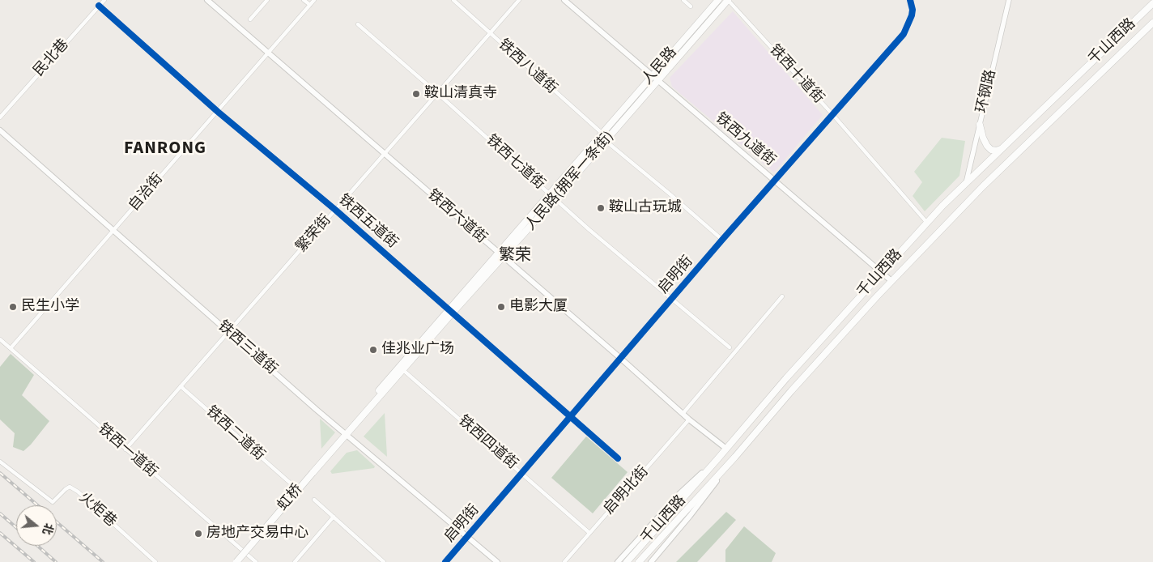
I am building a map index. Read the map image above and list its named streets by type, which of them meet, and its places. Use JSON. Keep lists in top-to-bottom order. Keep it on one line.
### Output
{"streets":{"main road":["千山西路","人民路","铁西九道街","人民路(拥军一条街)","铁西六道街","铁西三道街","虹桥"],"street":["民北巷","铁西八道街","铁西十道街","环钢路","铁西七道街","自治街","铁西五道街","繁荣街","启明街","铁西二道街","铁西四道街","铁西一道街","启明北街","火炬巷"]},"crossings":[["千山西路","铁西十道街"],["千山西路","环钢路"],["千山西路","铁西九道街"],["千山西路","铁西六道街"],["民北巷","铁西五道街"],["人民路","铁西八道街"],["人民路","铁西九道街"],["人民路","铁西七道街"],["人民路","人民路(拥军一条街)"],["人民路","铁西六道街"],["人民路","铁西五道街"],["铁西八道街","繁荣街"],["铁西十道街","人民路(拥军一条街)"],["铁西十道街","启明街"],["铁西九道街","人民路(拥军一条街)"],["铁西九道街","启明街"],["铁西七道街","人民路(拥军一条街)"],["铁西七道街","繁荣街"],["铁西七道街","启明街"],["人民路(拥军一条街)","铁西六道街"],["人民路(拥军一条街)","铁西五道街"],["人民路(拥军一条街)","铁西三道街"],["人民路(拥军一条街)","铁西四道街"],["人民路(拥军一条街)","虹桥"],["自治街","铁西六道街"],["自治街","铁西五道街"],["自治街","铁西三道街"],["自治街","铁西一道街"],["铁西六道街","繁荣街"],["铁西六道街","启明街"],["铁西六道街","启明北街"],["铁西五道街","繁荣街"],["铁西五道街","启明街"],["繁荣街","铁西三道街"],["繁荣街","铁西二道街"],["繁荣街","铁西一道街"],["启明街","铁西三道街"],["启明街","铁西四道街"],["铁西三道街","虹桥"],["铁西四道街","启明北街"]],"districts":["FANRONG","繁荣"],"places":["鞍山清真寺","鞍山古玩城","民生小学","电影大厦","佳兆业广场","房地产交易中心"],"north":"right"}
